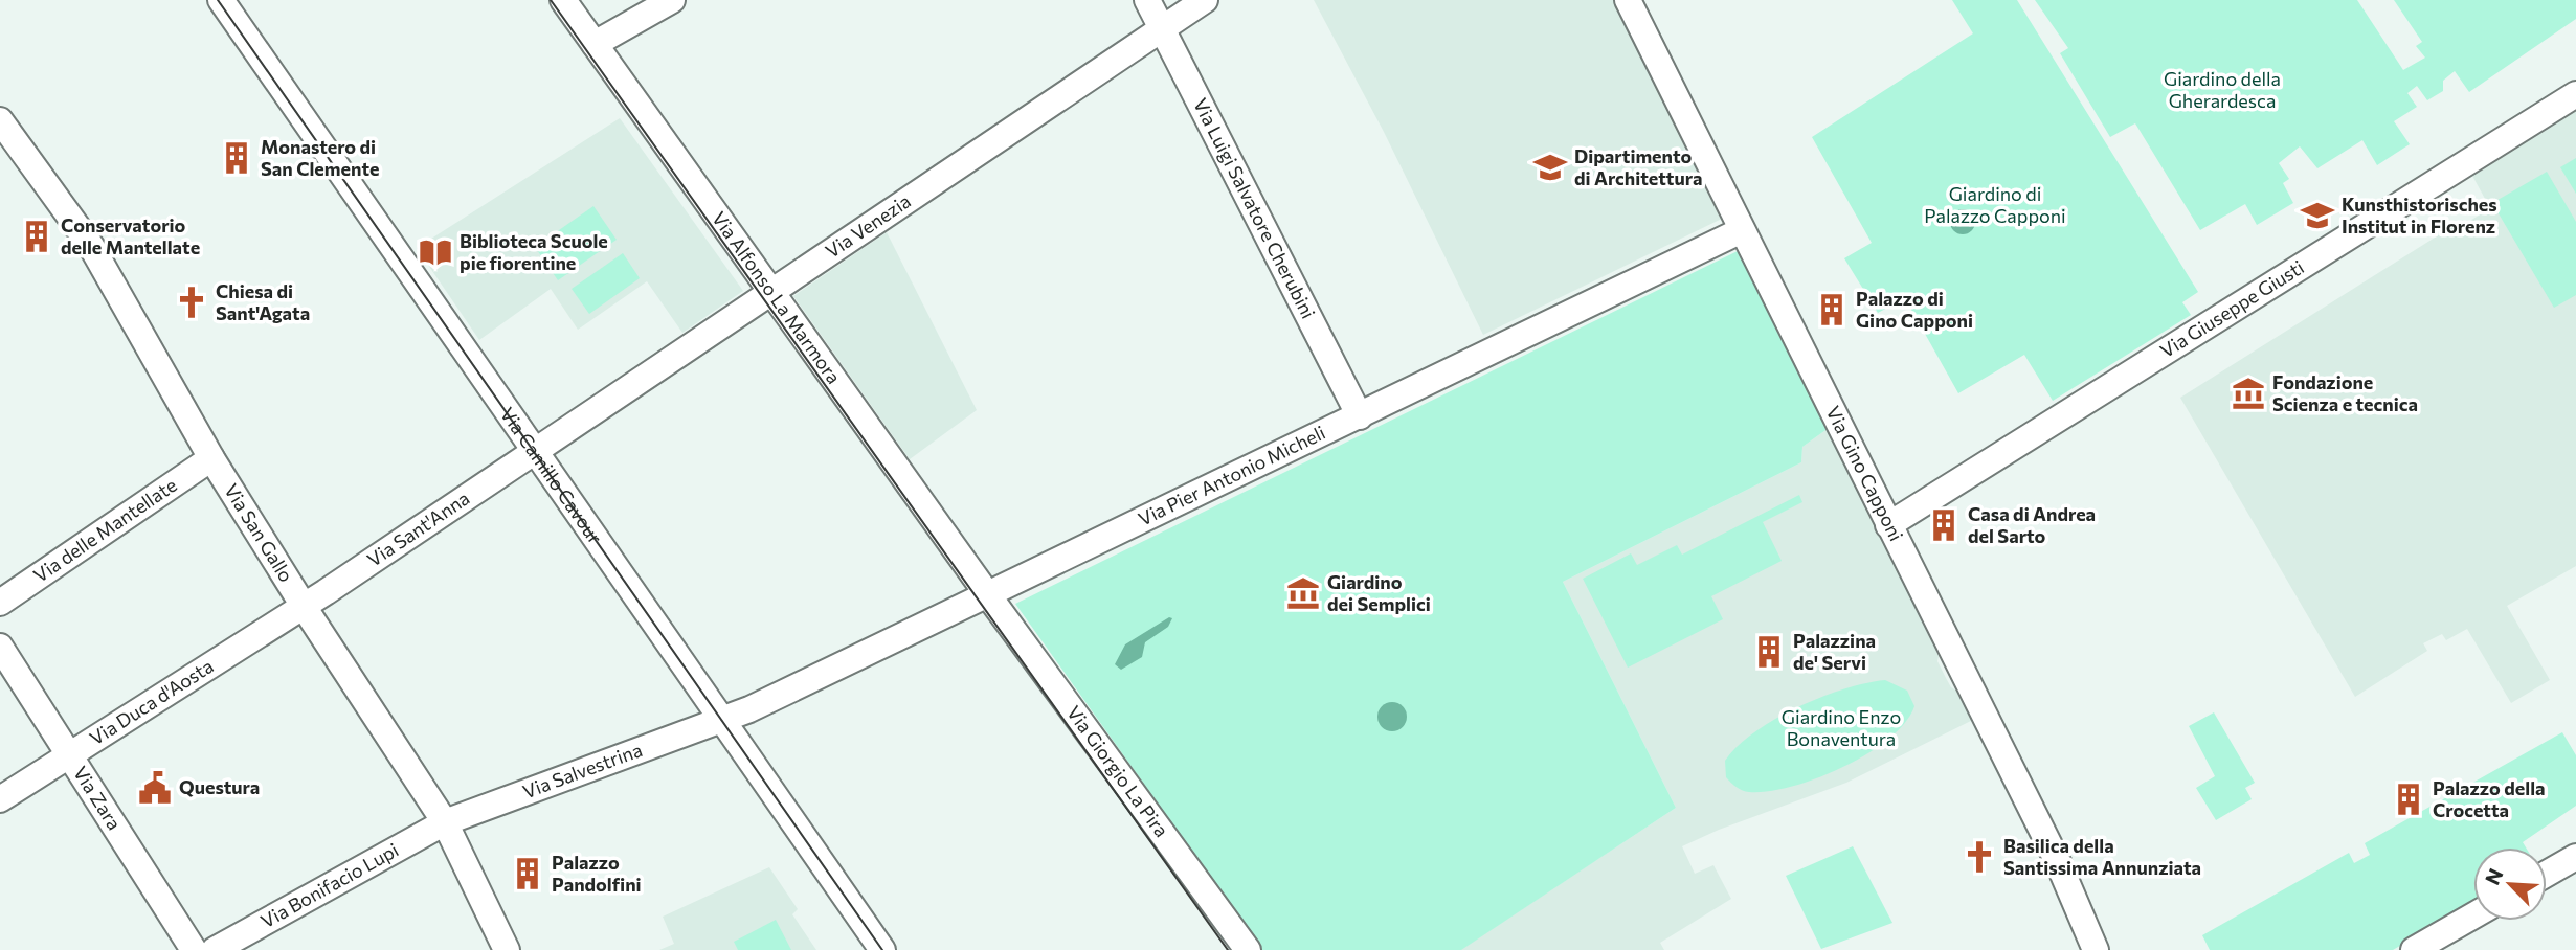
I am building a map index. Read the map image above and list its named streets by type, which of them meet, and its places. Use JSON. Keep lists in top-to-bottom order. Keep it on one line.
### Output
{"streets":{"street":["Via Luigi Salvatore Cherubini","Via Venezia","Via Alfonso La Marmora","Via Giuseppe Giusti","Via Gino Capponi","Via Camillo Cavour","Via Pier Antonio Micheli","Via Sant'Anna","Via delle Mantellate","Via San Gallo","Via Duca d'Aosta","Via Salvestrina","Via Giorgio La Pira","Via Zara","Via Bonifacio Lupi"]},"crossings":[["Via Luigi Salvatore Cherubini","Via Venezia"],["Via Luigi Salvatore Cherubini","Via Pier Antonio Micheli"],["Via Venezia","Via Alfonso La Marmora"],["Via Venezia","Via Camillo Cavour"],["Via Venezia","Via Sant'Anna"],["Via Alfonso La Marmora","Via Pier Antonio Micheli"],["Via Alfonso La Marmora","Via Giorgio La Pira"],["Via Giuseppe Giusti","Via Gino Capponi"],["Via Gino Capponi","Via Pier Antonio Micheli"],["Via Camillo Cavour","Via Pier Antonio Micheli"],["Via Camillo Cavour","Via Sant'Anna"],["Via Camillo Cavour","Via Salvestrina"],["Via Pier Antonio Micheli","Via Salvestrina"],["Via Pier Antonio Micheli","Via Giorgio La Pira"],["Via Sant'Anna","Via San Gallo"],["Via Sant'Anna","Via Duca d'Aosta"],["Via delle Mantellate","Via San Gallo"],["Via San Gallo","Via Duca d'Aosta"],["Via San Gallo","Via Salvestrina"],["Via San Gallo","Via Bonifacio Lupi"],["Via Duca d'Aosta","Via Zara"],["Via Salvestrina","Via Bonifacio Lupi"]],"parks":["Giardino della Gherardesca","Giardino di Palazzo Capponi","Giardino Enzo Bonaventura"],"places":{"building":["Monastero di San Clemente","Conservatorio delle Mantellate","Palazzo di Gino Capponi","Casa di Andrea del Sarto","Palazzina de' Servi","Palazzo della Crocetta","Palazzo Pandolfini"],"school or university":["Dipartimento di Architettura","Kunsthistorisches Institut in Florenz"],"library":["Biblioteca Scuole pie fiorentine"],"church":["Chiesa di Sant'Agata","Basilica della Santissima Annunziata"],"museum":["Fondazione Scienza e tecnica","Giardino dei Semplici"],"public building":["Questura"]},"north":"top left"}
